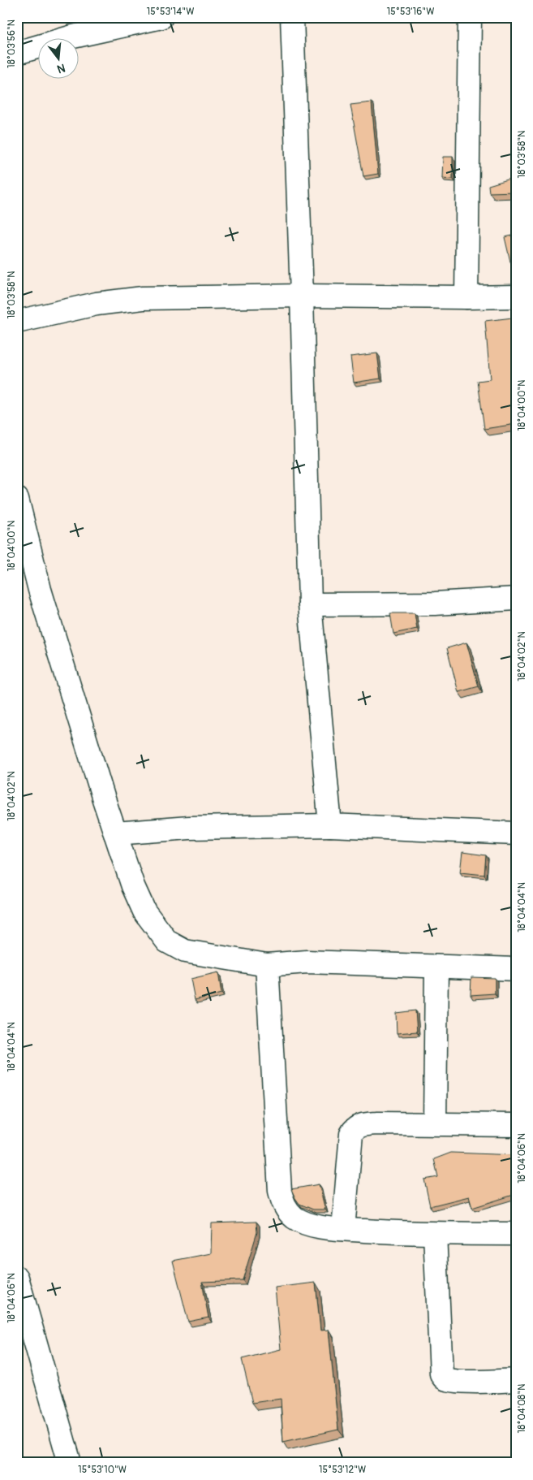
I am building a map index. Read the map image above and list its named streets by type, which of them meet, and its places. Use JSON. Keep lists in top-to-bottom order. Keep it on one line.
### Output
{"north":"bottom","coordinates":["15°53'14\"W","15°53'16\"W","18°03'56\"N","18°03'58\"N","18°04'00\"N","18°04'02\"N","18°04'04\"N","18°04'06\"N","18°04'08\"N","15°53'10\"W","15°53'12\"W"]}
